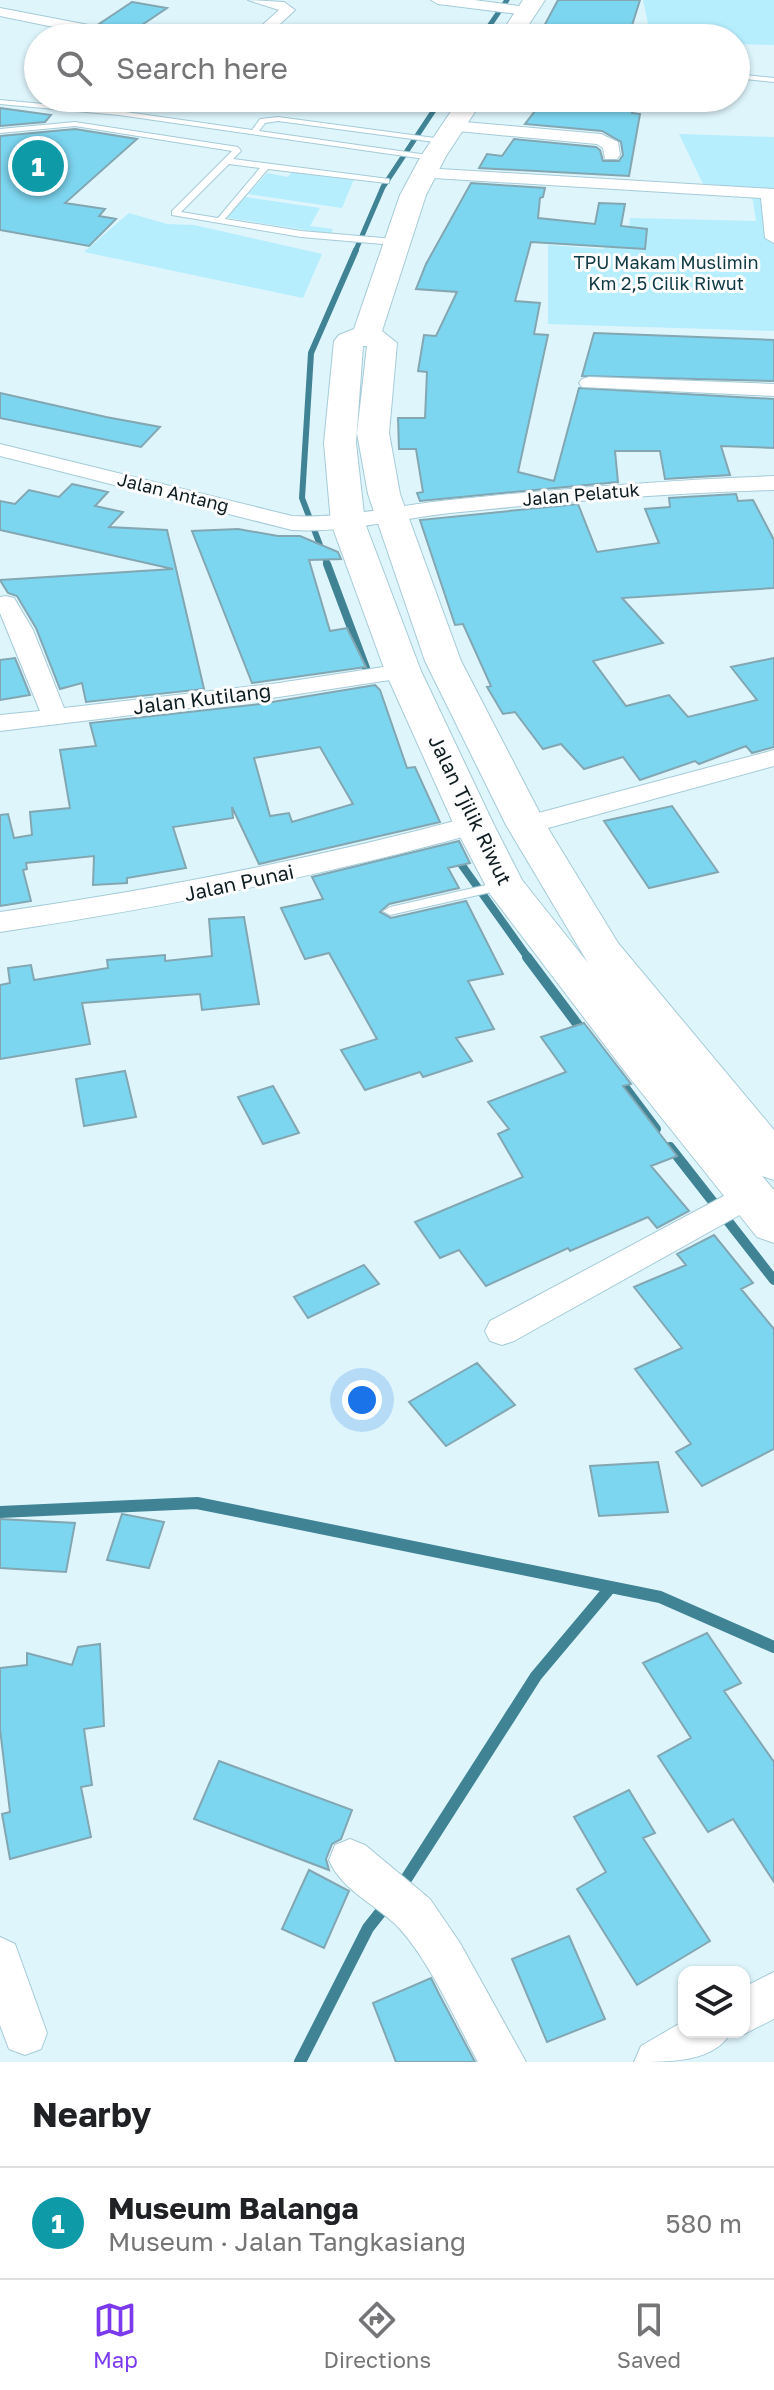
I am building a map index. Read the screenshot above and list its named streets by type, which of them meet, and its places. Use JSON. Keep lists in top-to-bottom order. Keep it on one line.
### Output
{"streets":{"highway":["Jalan Tjilik Riwut"],"street":["Jalan Antang","Jalan Pelatuk","Jalan Kutilang","Jalan Punai"]},"crossings":[["Jalan Antang","Jalan Pelatuk"],["Jalan Antang","Jalan Tjilik Riwut"],["Jalan Pelatuk","Jalan Tjilik Riwut"],["Jalan Kutilang","Jalan Tjilik Riwut"],["Jalan Tjilik Riwut","Jalan Punai"]],"parks":["TPU Makam Muslimin Km 2,5 Cilik Riwut"],"page":{"search":"Search here","pins":"1","heading":"Nearby","list":[{"mark":"1","name":"Museum Balanga","note":"Museum · Jalan Tangkasiang","value":"580 m"}],"nav":["Map","Directions","Saved"]}}
